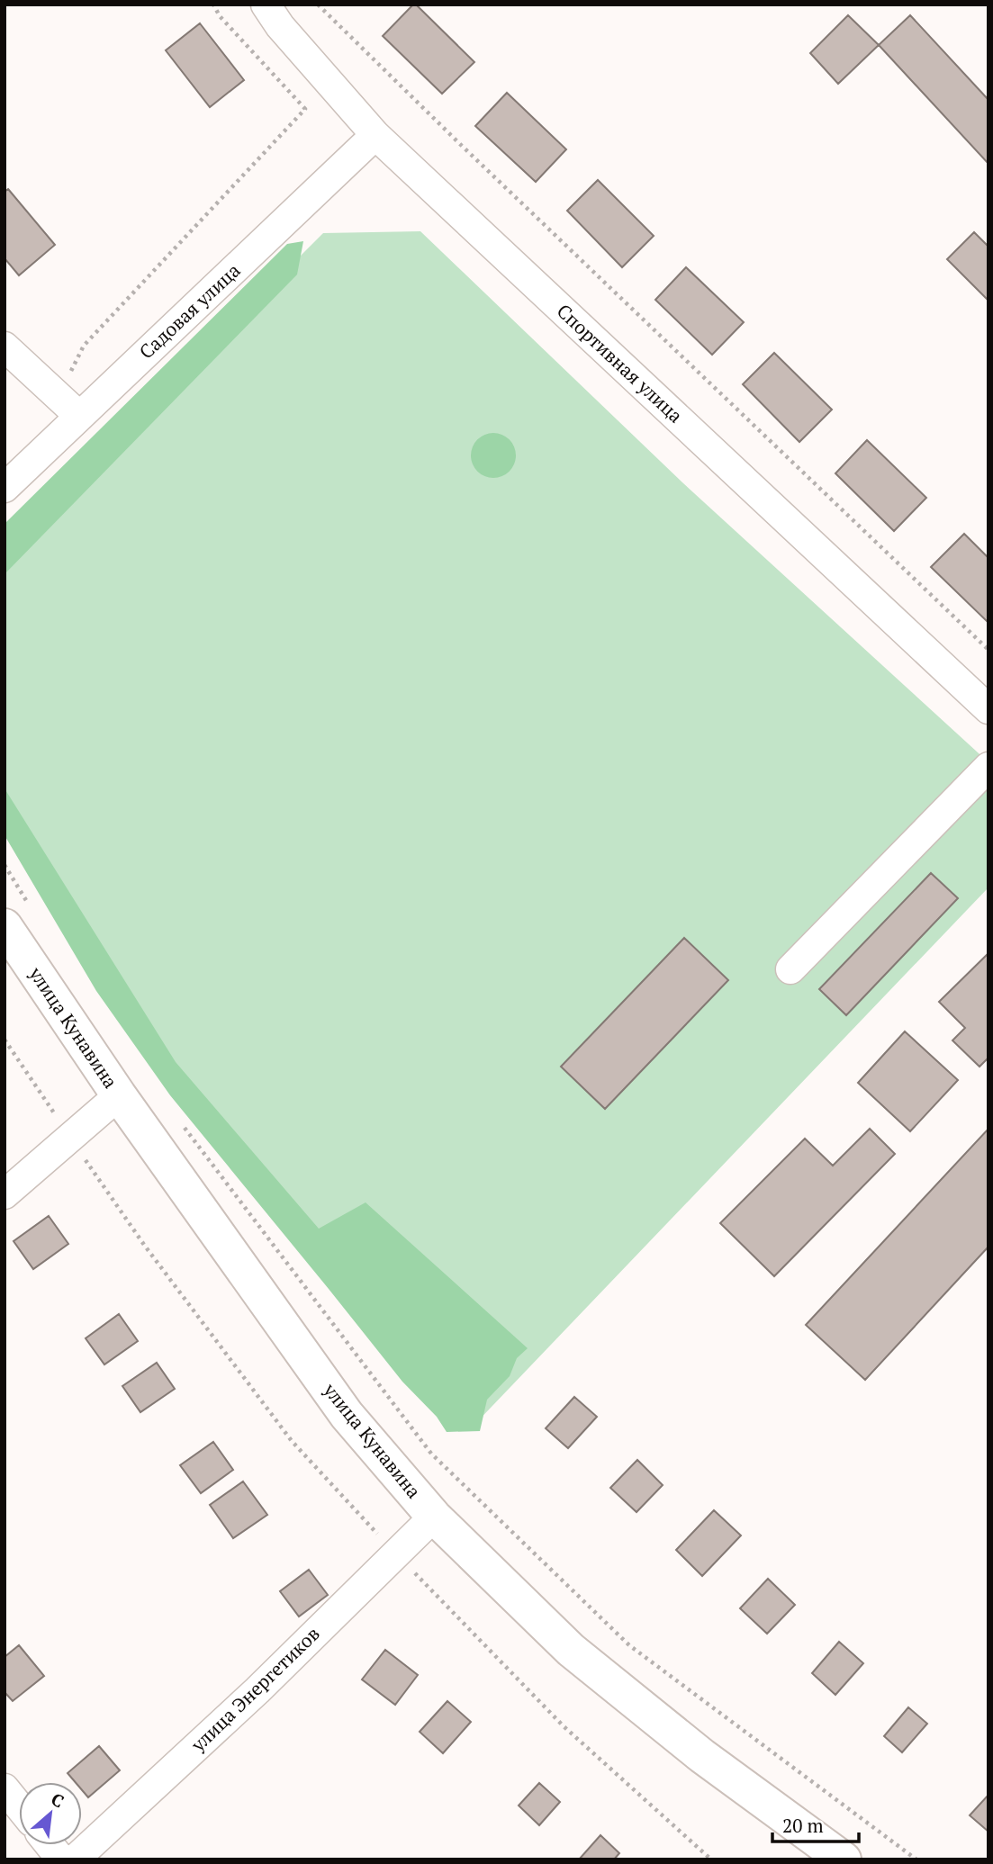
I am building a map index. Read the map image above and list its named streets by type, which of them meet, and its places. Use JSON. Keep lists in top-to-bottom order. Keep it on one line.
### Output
{"streets":{"main road":["улица Кунавина"],"street":["Садовая улица","Спортивная улица","улица Энергетиков"]},"crossings":[["Садовая улица","Спортивная улица"],["улица Кунавина","улица Энергетиков"]],"scale_bar":"20 m","north":"top right"}
